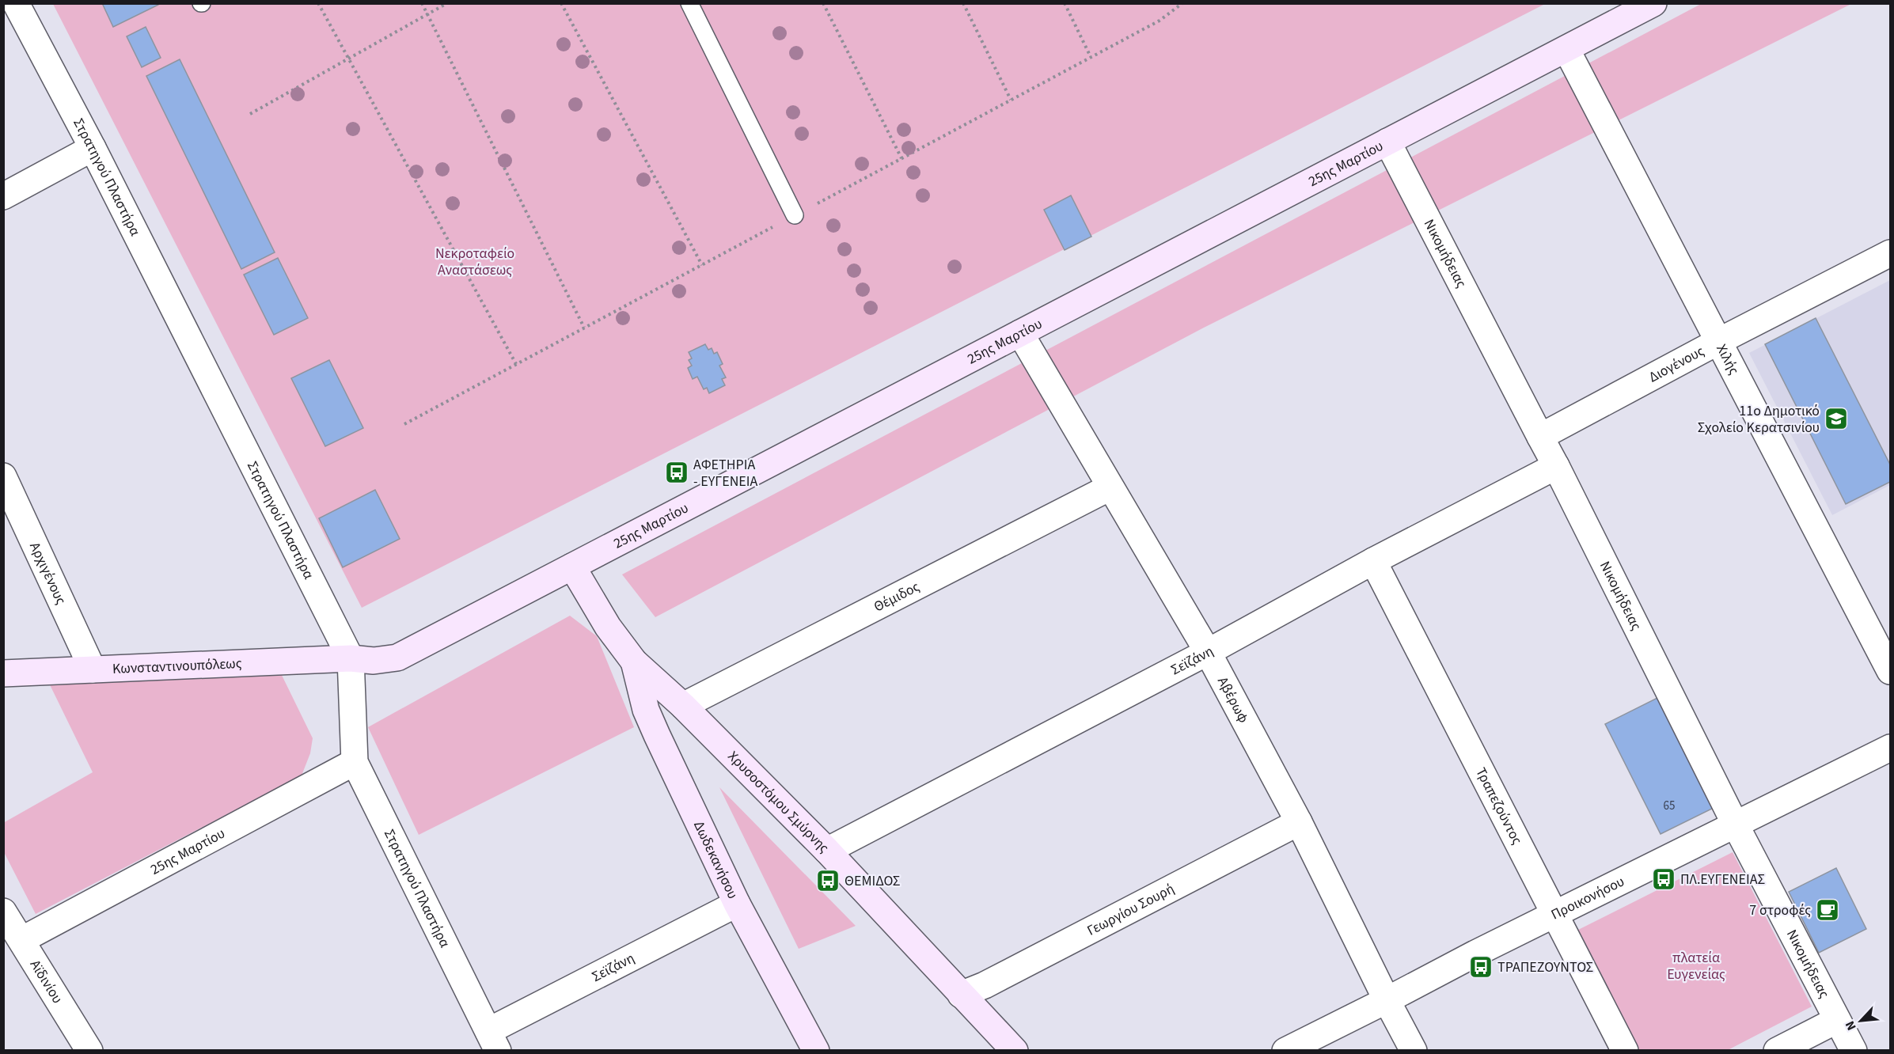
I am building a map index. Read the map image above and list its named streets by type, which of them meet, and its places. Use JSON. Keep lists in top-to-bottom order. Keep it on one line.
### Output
{"streets":{"street":["25ης Μαρτίου","Στρατηγού Πλαστήρα","Νικομήδειας","Χιλής","Διογένους","Αρχιγένους","Θέμιδος","Σεϊζάνη","Κωνσταντινουπόλεως","Αβέρωφ","Χρυσοστόμου Σμύρνης","Τραπεζούντος","Δωδεκανήσου","Προικονήσου","Γεωργίου Σουρή","Αϊδινίου"]},"crossings":[["25ης Μαρτίου","Στρατηγού Πλαστήρα"],["25ης Μαρτίου","Νικομήδειας"],["25ης Μαρτίου","Χιλής"],["25ης Μαρτίου","Κωνσταντινουπόλεως"],["25ης Μαρτίου","Αβέρωφ"],["25ης Μαρτίου","Χρυσοστόμου Σμύρνης"],["25ης Μαρτίου","Αϊδινίου"],["Στρατηγού Πλαστήρα","Σεϊζάνη"],["Στρατηγού Πλαστήρα","Κωνσταντινουπόλεως"],["Νικομήδειας","Διογένους"],["Νικομήδειας","Σεϊζάνη"],["Νικομήδειας","Προικονήσου"],["Χιλής","Διογένους"],["Αρχιγένους","Κωνσταντινουπόλεως"],["Θέμιδος","Αβέρωφ"],["Θέμιδος","Χρυσοστόμου Σμύρνης"],["Σεϊζάνη","Αβέρωφ"],["Σεϊζάνη","Χρυσοστόμου Σμύρνης"],["Σεϊζάνη","Τραπεζούντος"],["Σεϊζάνη","Δωδεκανήσου"],["Αβέρωφ","Προικονήσου"],["Αβέρωφ","Γεωργίου Σουρή"],["Χρυσοστόμου Σμύρνης","Δωδεκανήσου"],["Χρυσοστόμου Σμύρνης","Γεωργίου Σουρή"],["Τραπεζούντος","Προικονήσου"]],"parks":["Νεκροταφείο Αναστάσεως","πλατεία Ευγενείας"],"places":{"school or university":["11o Δημοτικό Σχολείο Κερατσινίου"],"bus stop":["ΑΦΕΤΗΡΙΑ - ΕΥΓΕΝΕΙΑ","ΠΛ.ΕΥΓΕΝΕΙΑΣ","ΘΕΜΙΔΟΣ","ΤΡΑΠΕΖΟΥΝΤΟΣ"],"cafe":["7 στροφές"]},"house_numbers":["65"],"north":"bottom left"}
